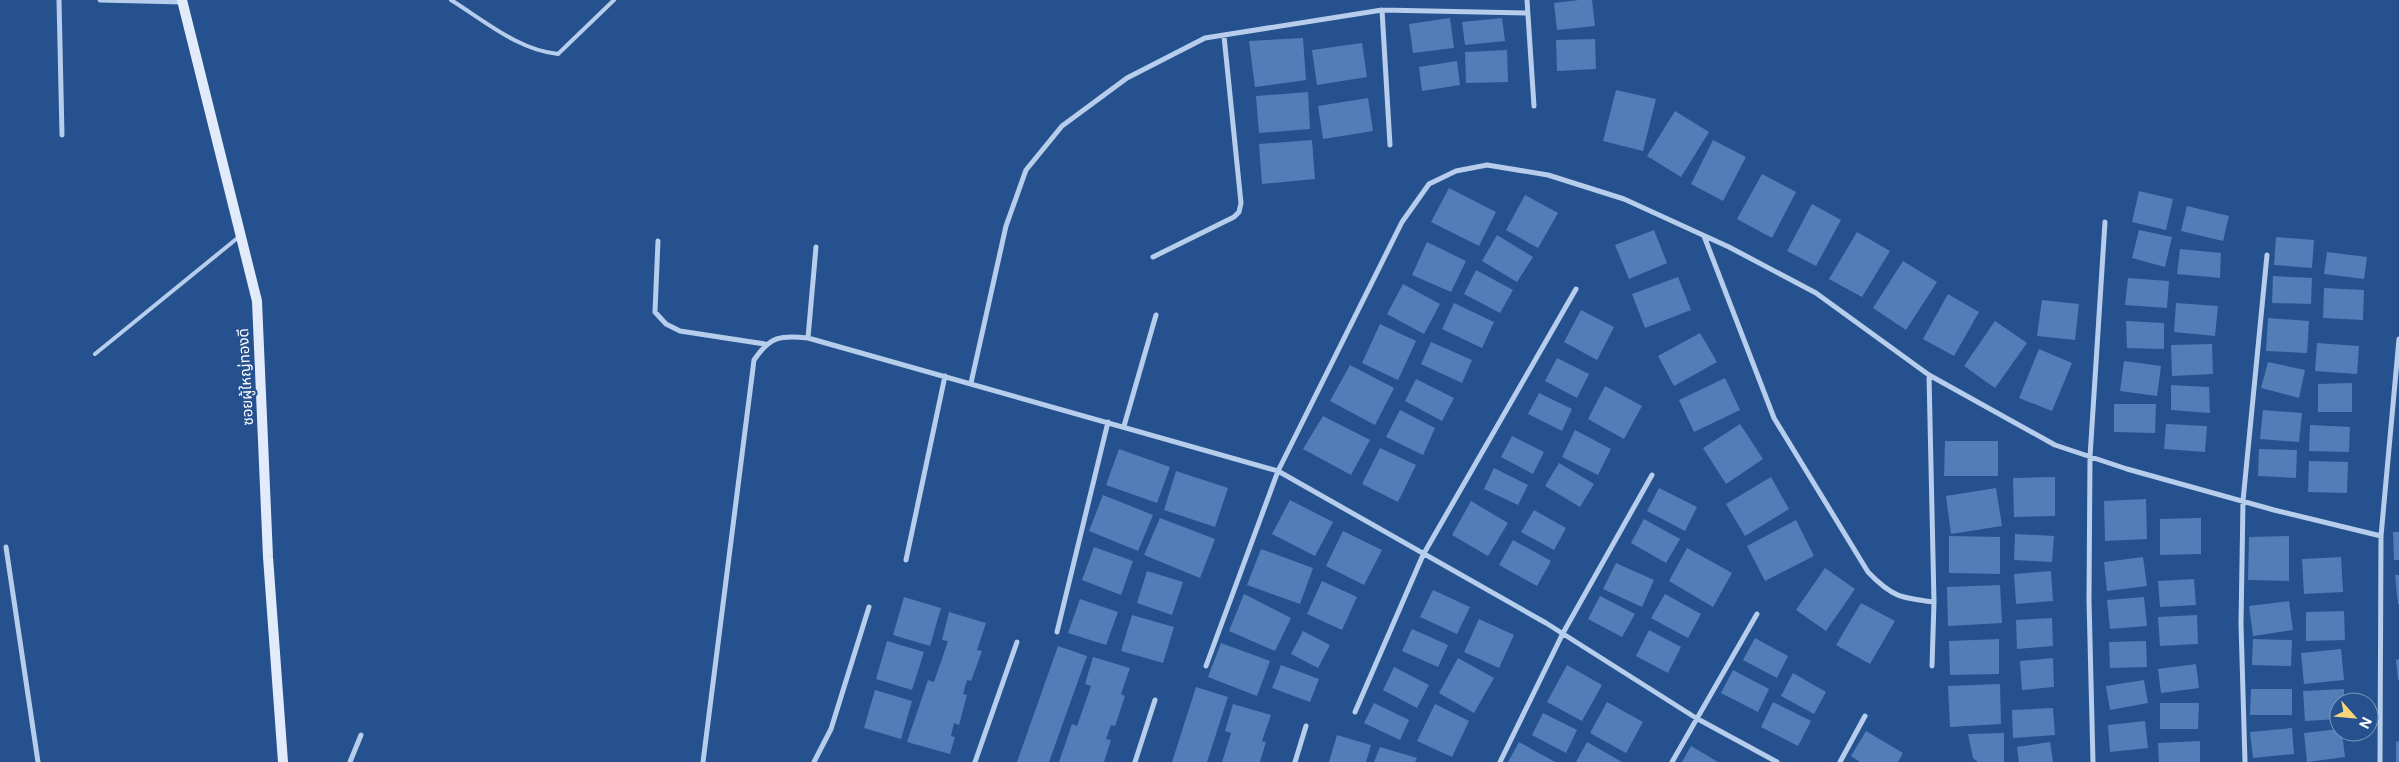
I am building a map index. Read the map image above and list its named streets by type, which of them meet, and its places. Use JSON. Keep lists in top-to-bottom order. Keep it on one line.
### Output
{"streets":{"street":["ซอยผู้ใหญ่ทองดี"]},"north":"bottom right"}
